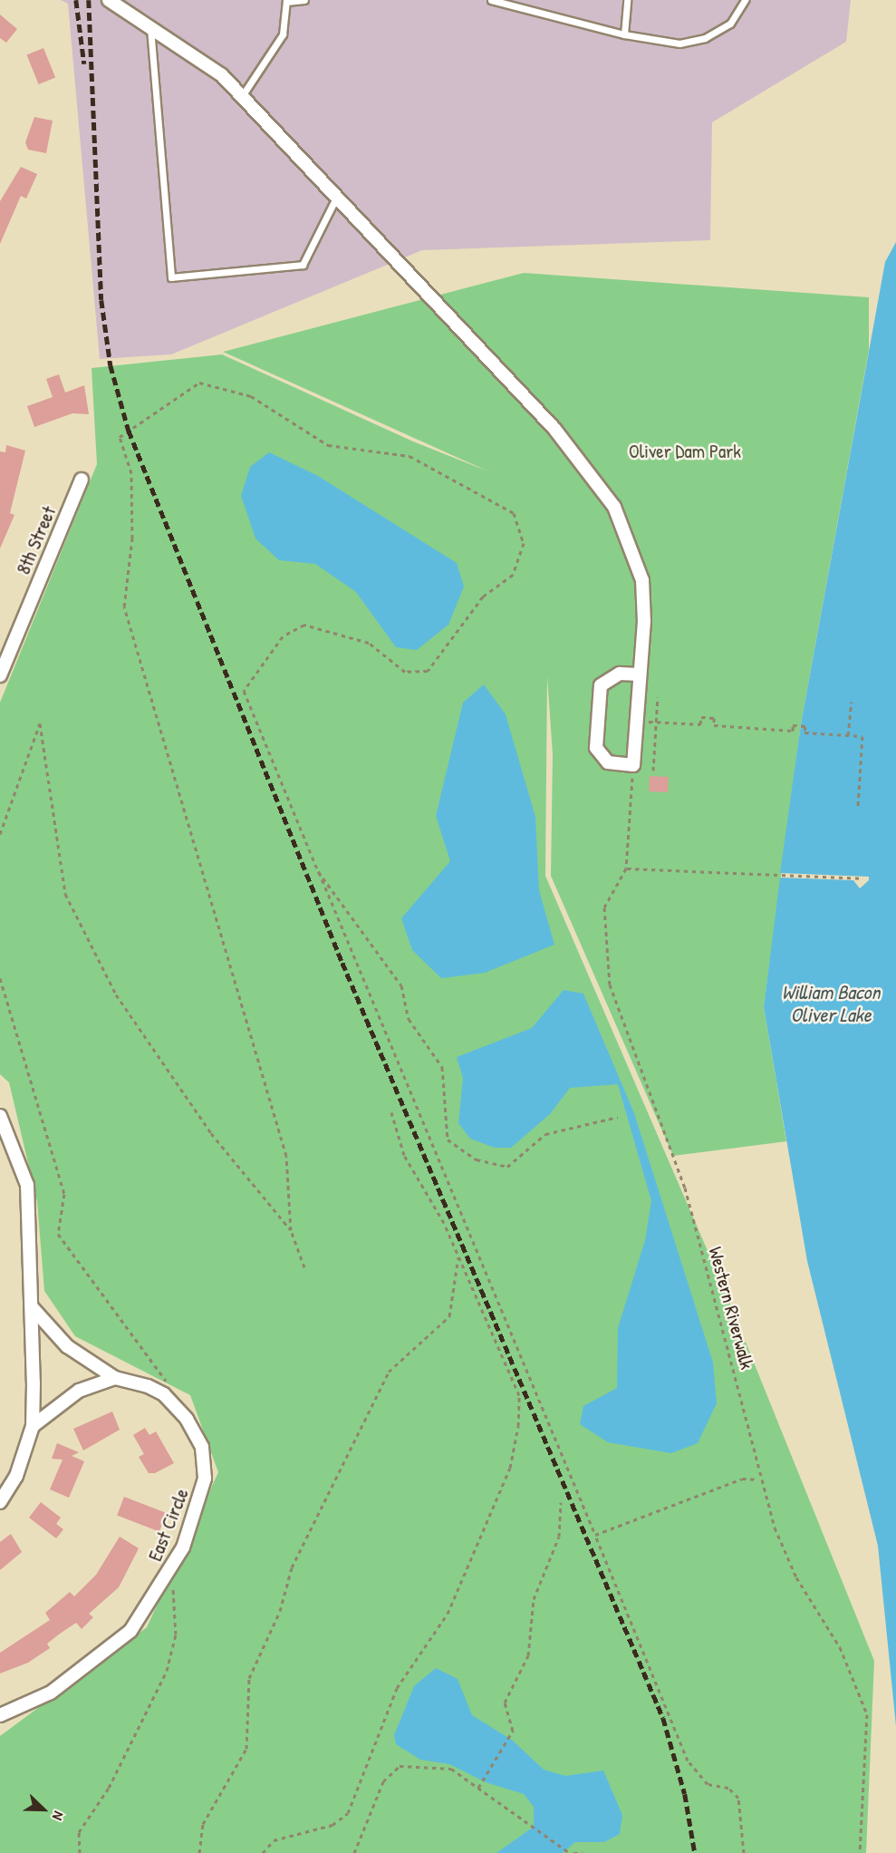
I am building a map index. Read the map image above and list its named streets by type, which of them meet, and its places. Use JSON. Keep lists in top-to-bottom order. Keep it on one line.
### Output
{"streets":{"street":["8th Street","East Circle"],"path":["Western Riverwalk"]},"water":["William Bacon Oliver Lake"],"parks":["Oliver Dam Park"],"north":"bottom right"}
